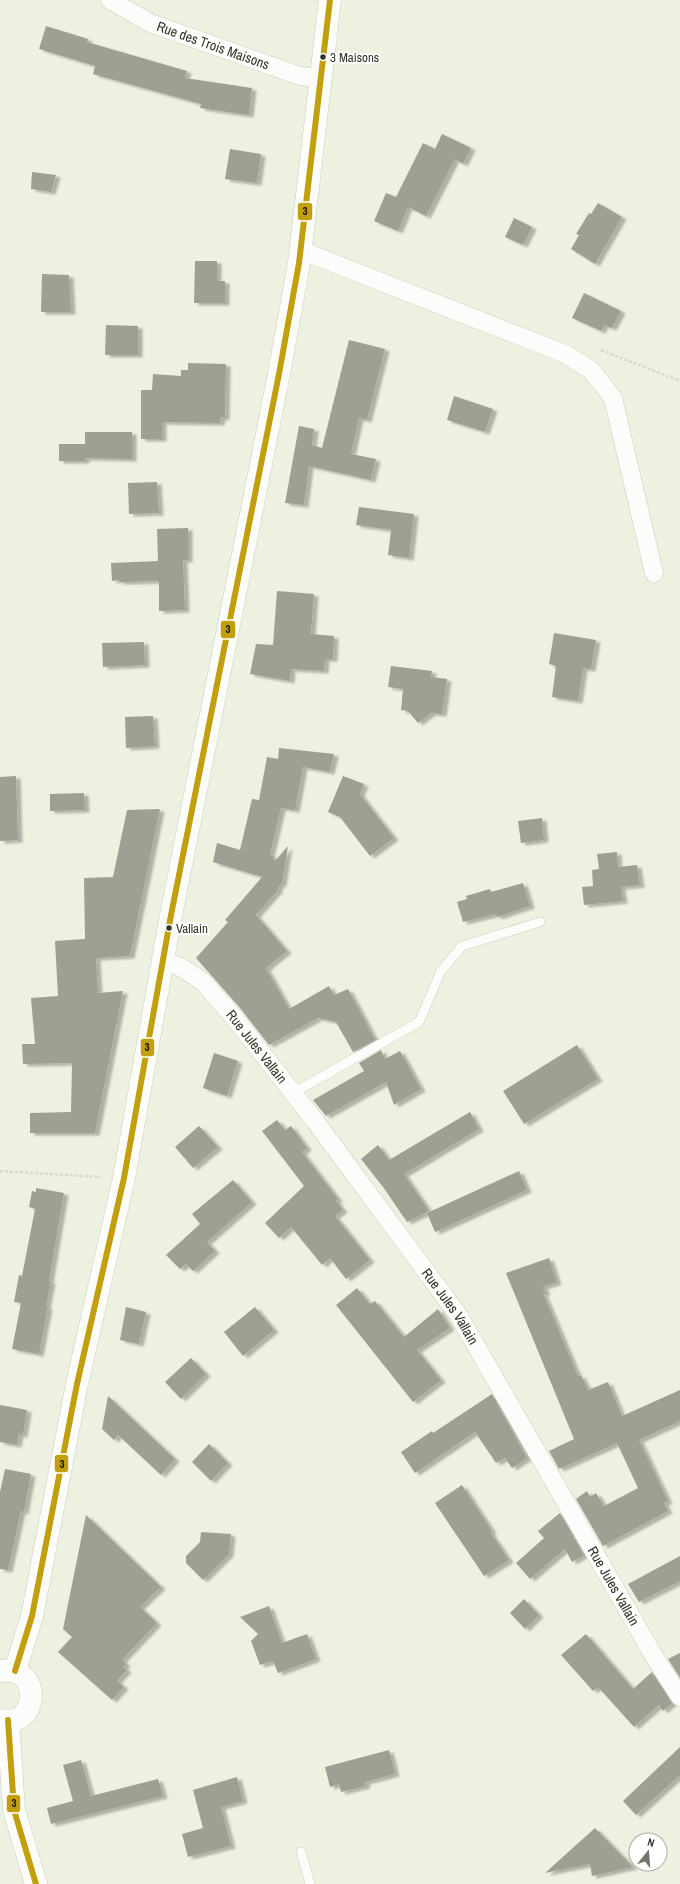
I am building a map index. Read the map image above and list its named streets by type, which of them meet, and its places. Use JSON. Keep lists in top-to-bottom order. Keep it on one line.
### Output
{"streets":{"street":["Rue des Trois Maisons","Rue Jules Vallain"]},"places":["3 Maisons","Vallain"],"lines":["transit line 3"],"north":"top"}
